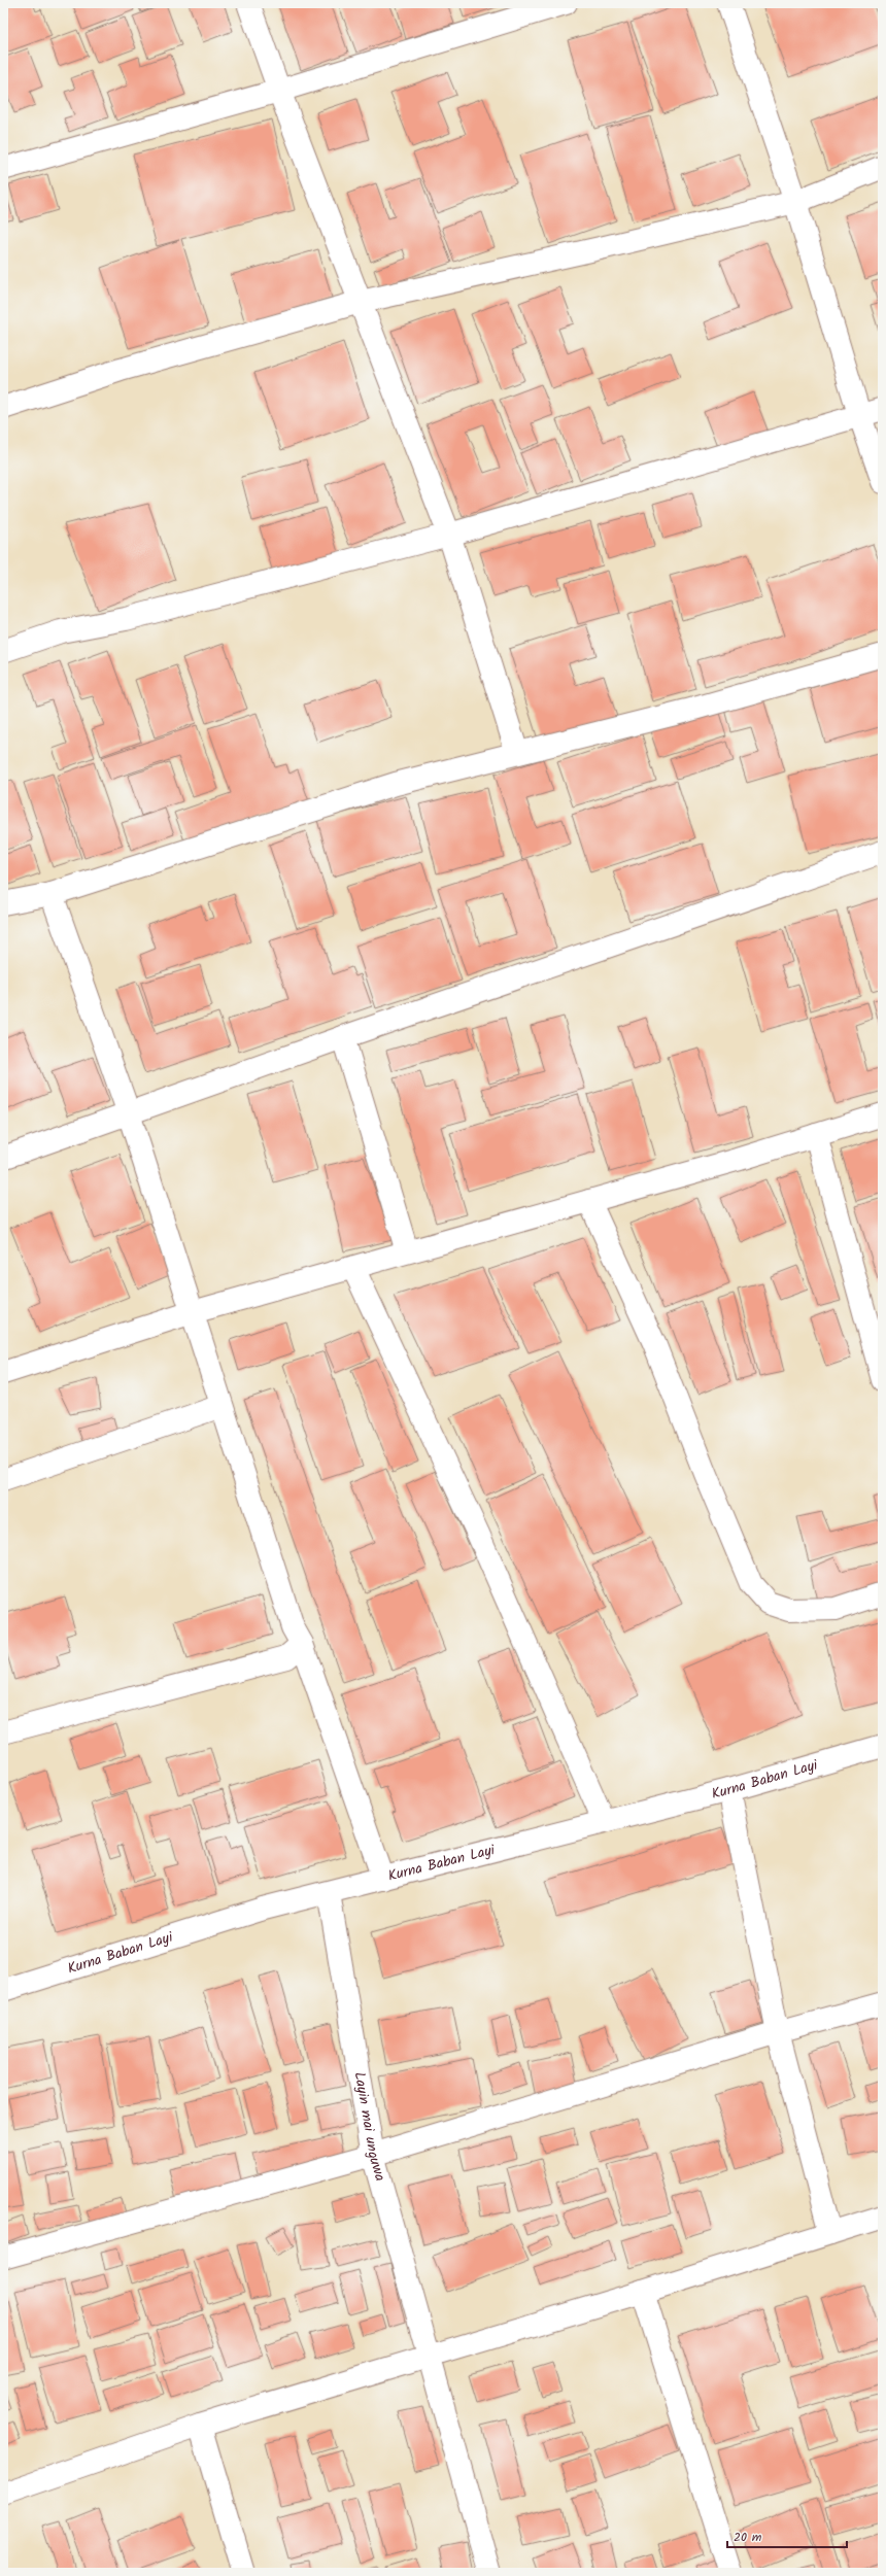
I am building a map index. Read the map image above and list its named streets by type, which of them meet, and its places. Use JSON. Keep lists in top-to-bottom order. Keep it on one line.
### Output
{"streets":{"street":["Kurna Baban Layi","Layin mai unguwa"]},"crossings":[["Kurna Baban Layi","Layin mai unguwa"]],"scale_bar":"20 m"}
